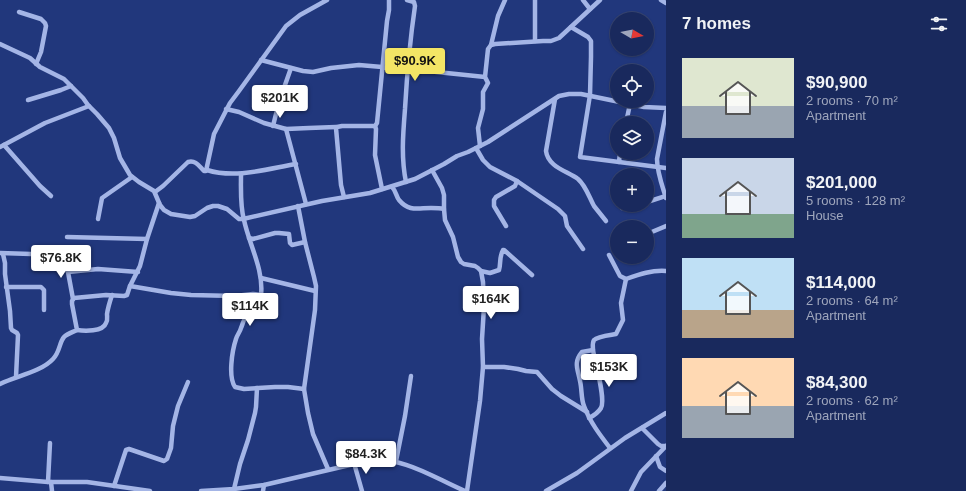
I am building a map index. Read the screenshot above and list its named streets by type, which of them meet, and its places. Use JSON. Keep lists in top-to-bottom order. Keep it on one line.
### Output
{"north":"right","page":{"heading":"7 homes","map_buttons":["+","−"],"price":["$90.9K","$201K","$76.8K","$164K","$114K","$153K","$84.3K"],"list":[{"name":"$90,900","note":"2 rooms · 70 m² · Apartment"},{"name":"$201,000","note":"5 rooms · 128 m² · House"},{"name":"$114,000","note":"2 rooms · 64 m² · Apartment"},{"name":"$84,300","note":"2 rooms · 62 m² · Apartment"}]}}
